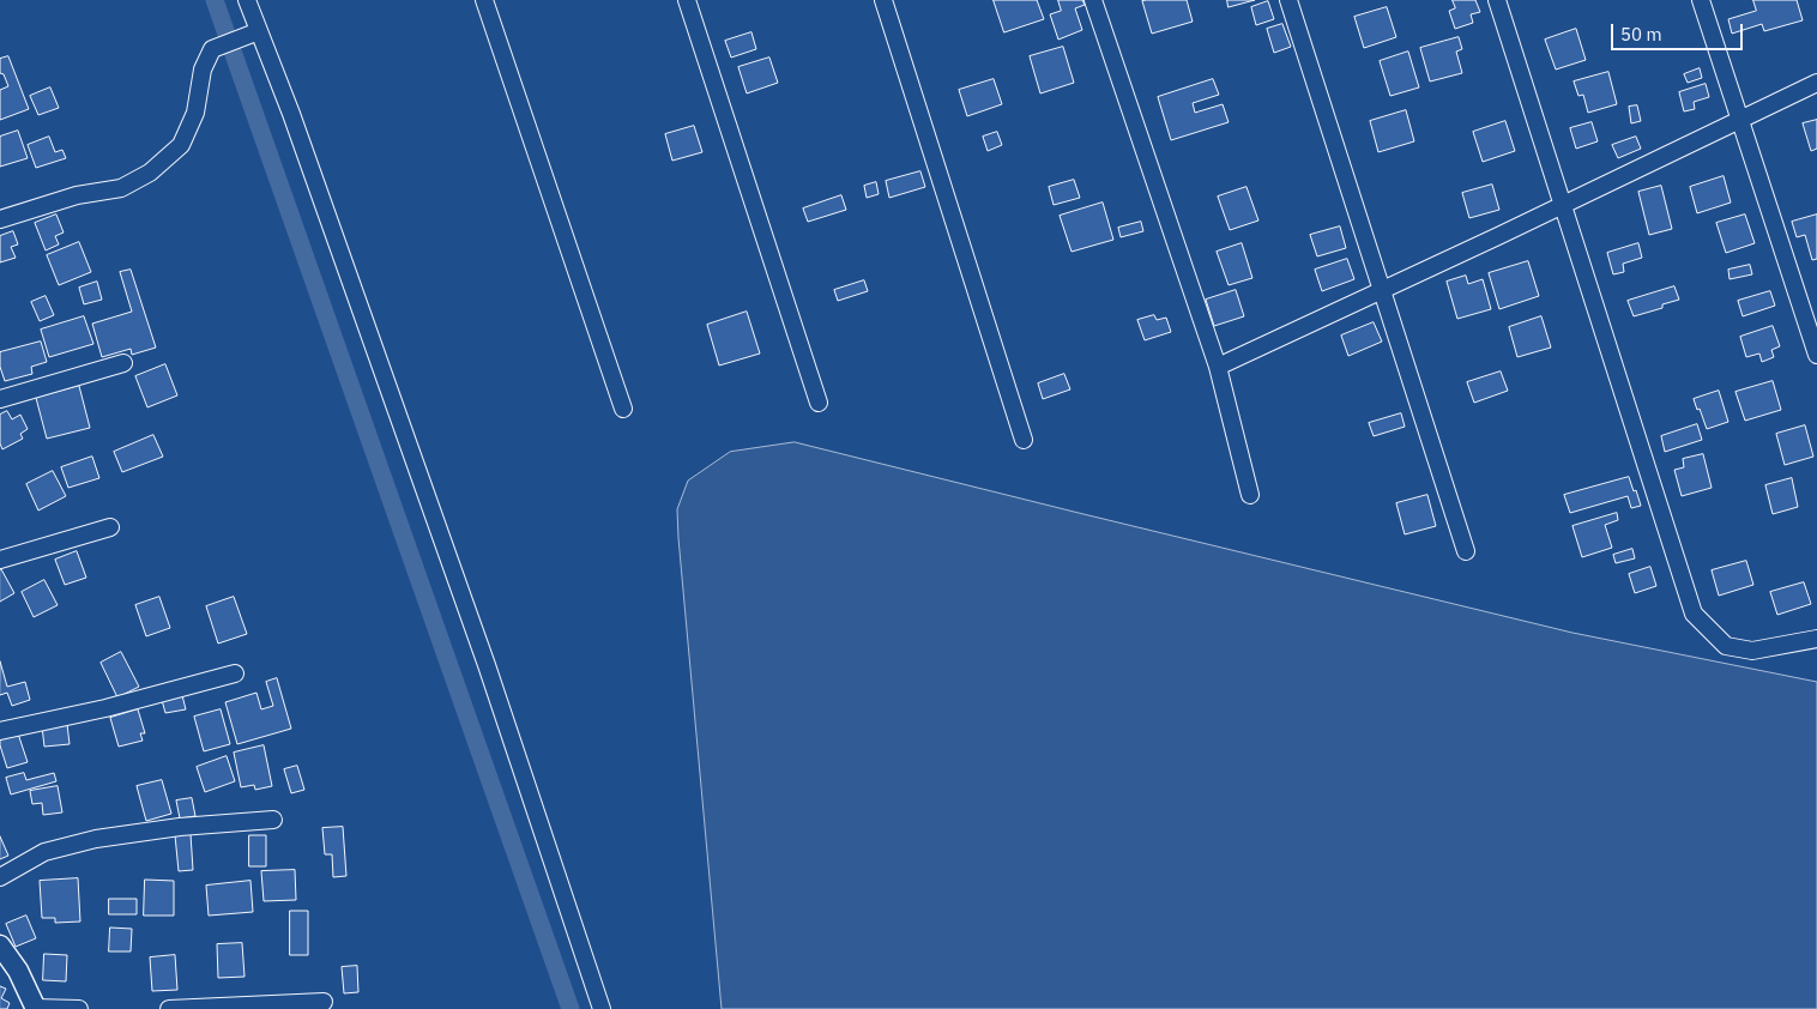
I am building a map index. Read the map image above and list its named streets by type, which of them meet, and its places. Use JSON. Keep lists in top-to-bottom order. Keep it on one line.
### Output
{"scale_bar":"50 m"}
